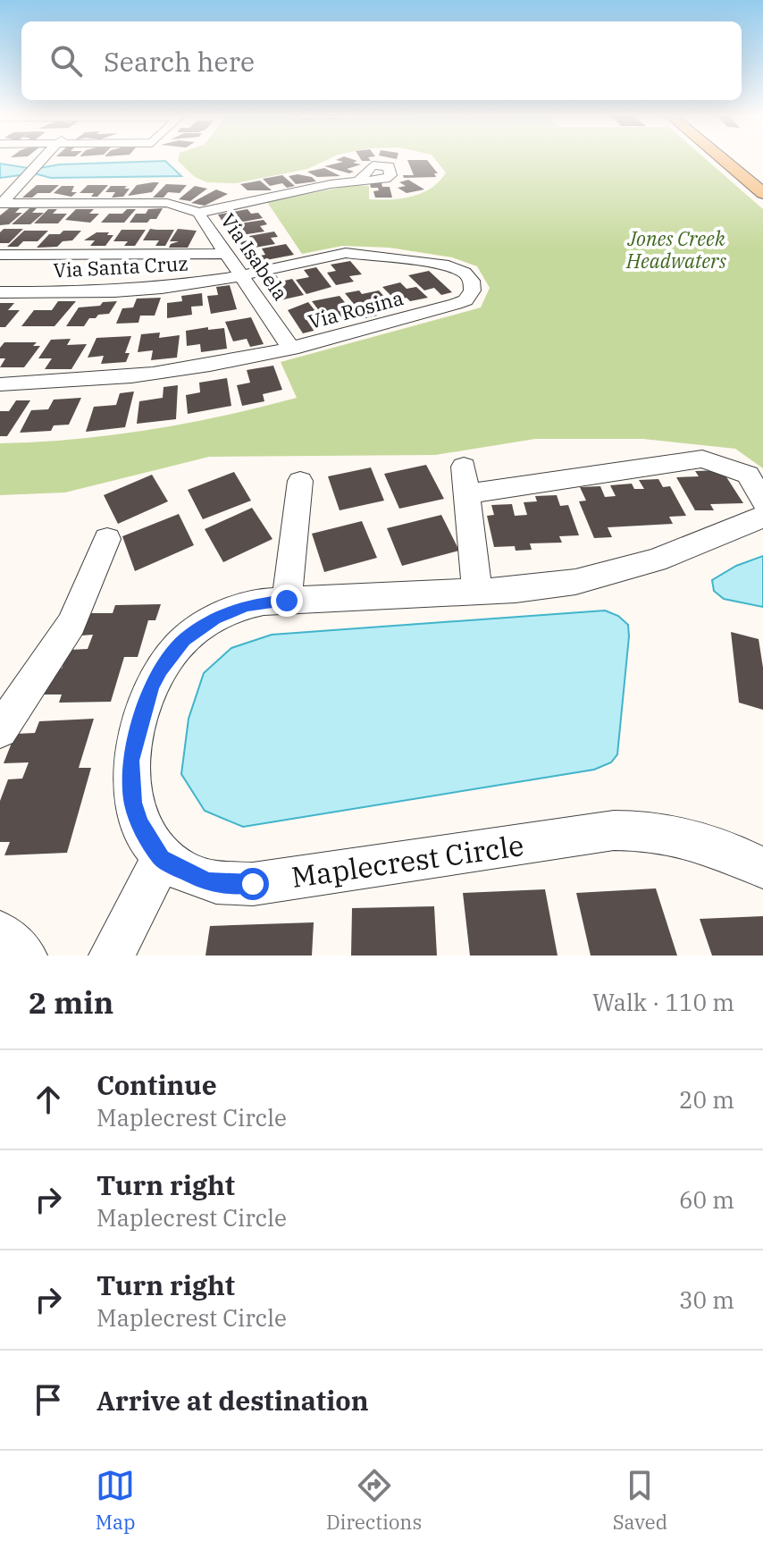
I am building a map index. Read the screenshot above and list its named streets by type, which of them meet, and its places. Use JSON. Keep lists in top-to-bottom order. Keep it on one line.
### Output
{"streets":{"street":["Via Isabela","Via Santa Cruz","Via Rosina","Maplecrest Circle"]},"crossings":[["Via Isabela","Via Santa Cruz"],["Via Isabela","Via Rosina"],["Via Santa Cruz","Via Rosina"]],"parks":["Jones Creek Headwaters"],"page":{"search":"Search here","heading":["2 min","Walk · 110 m"],"list":[["Continue","Maplecrest Circle","20 m"],["Turn right","Maplecrest Circle","60 m"],["Turn right","Maplecrest Circle","30 m"],"Arrive at destination"],"nav":["Map","Directions","Saved"]}}
